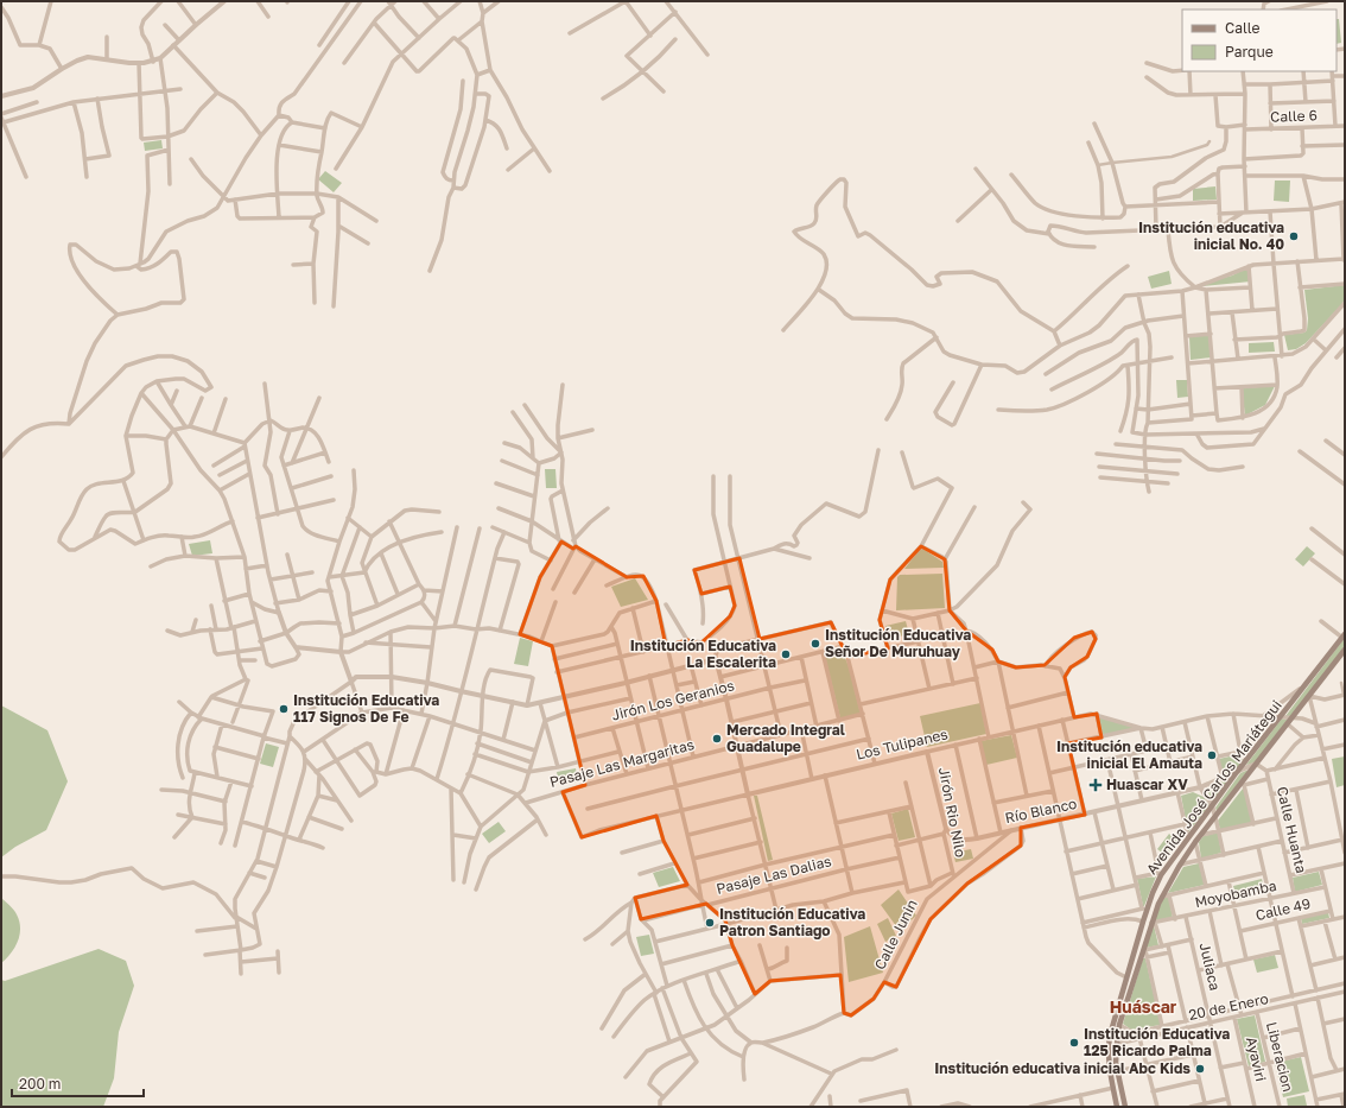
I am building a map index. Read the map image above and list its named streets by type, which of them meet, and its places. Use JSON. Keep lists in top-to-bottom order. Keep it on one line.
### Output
{"streets":{"main road":["Avenida José Carlos Mariátegui"],"street":["Calle 6","Jirón Los Geranios","Los Tulipanes","Pasaje Las Margaritas","Río Blanco","Jirón Rio Nilo","Calle Huanta","Pasaje Las Dalias","Moyobamba","Calle 49","Calle Junin","Juliaca","20 de Enero","Liberacion","Ayaviri"]},"crossings":[["Los Tulipanes","Jirón Rio Nilo"],["Avenida José Carlos Mariátegui","Río Blanco"],["Avenida José Carlos Mariátegui","Moyobamba"],["Avenida José Carlos Mariátegui","20 de Enero"],["Río Blanco","Jirón Rio Nilo"],["Río Blanco","Calle Junin"],["Jirón Rio Nilo","Calle Junin"],["Calle Huanta","Moyobamba"],["Moyobamba","Juliaca"],["Juliaca","20 de Enero"],["20 de Enero","Liberacion"],["20 de Enero","Ayaviri"]],"districts":["Huáscar"],"places":{"other":["Institución educativa inicial No. 40","Institución Educativa Señor De Muruhuay","Institución Educativa La Escalerita","Institución Educativa 117 Signos De Fe","Mercado Integral Guadalupe","Institución educativa inicial El Amauta","Institución Educativa Patron Santiago","Institución Educativa 125 Ricardo Palma","Institución educativa inicial Abc Kids"],"health":["Huascar XV"]},"legend":["Calle","Parque"],"scale_bar":"200 m"}
